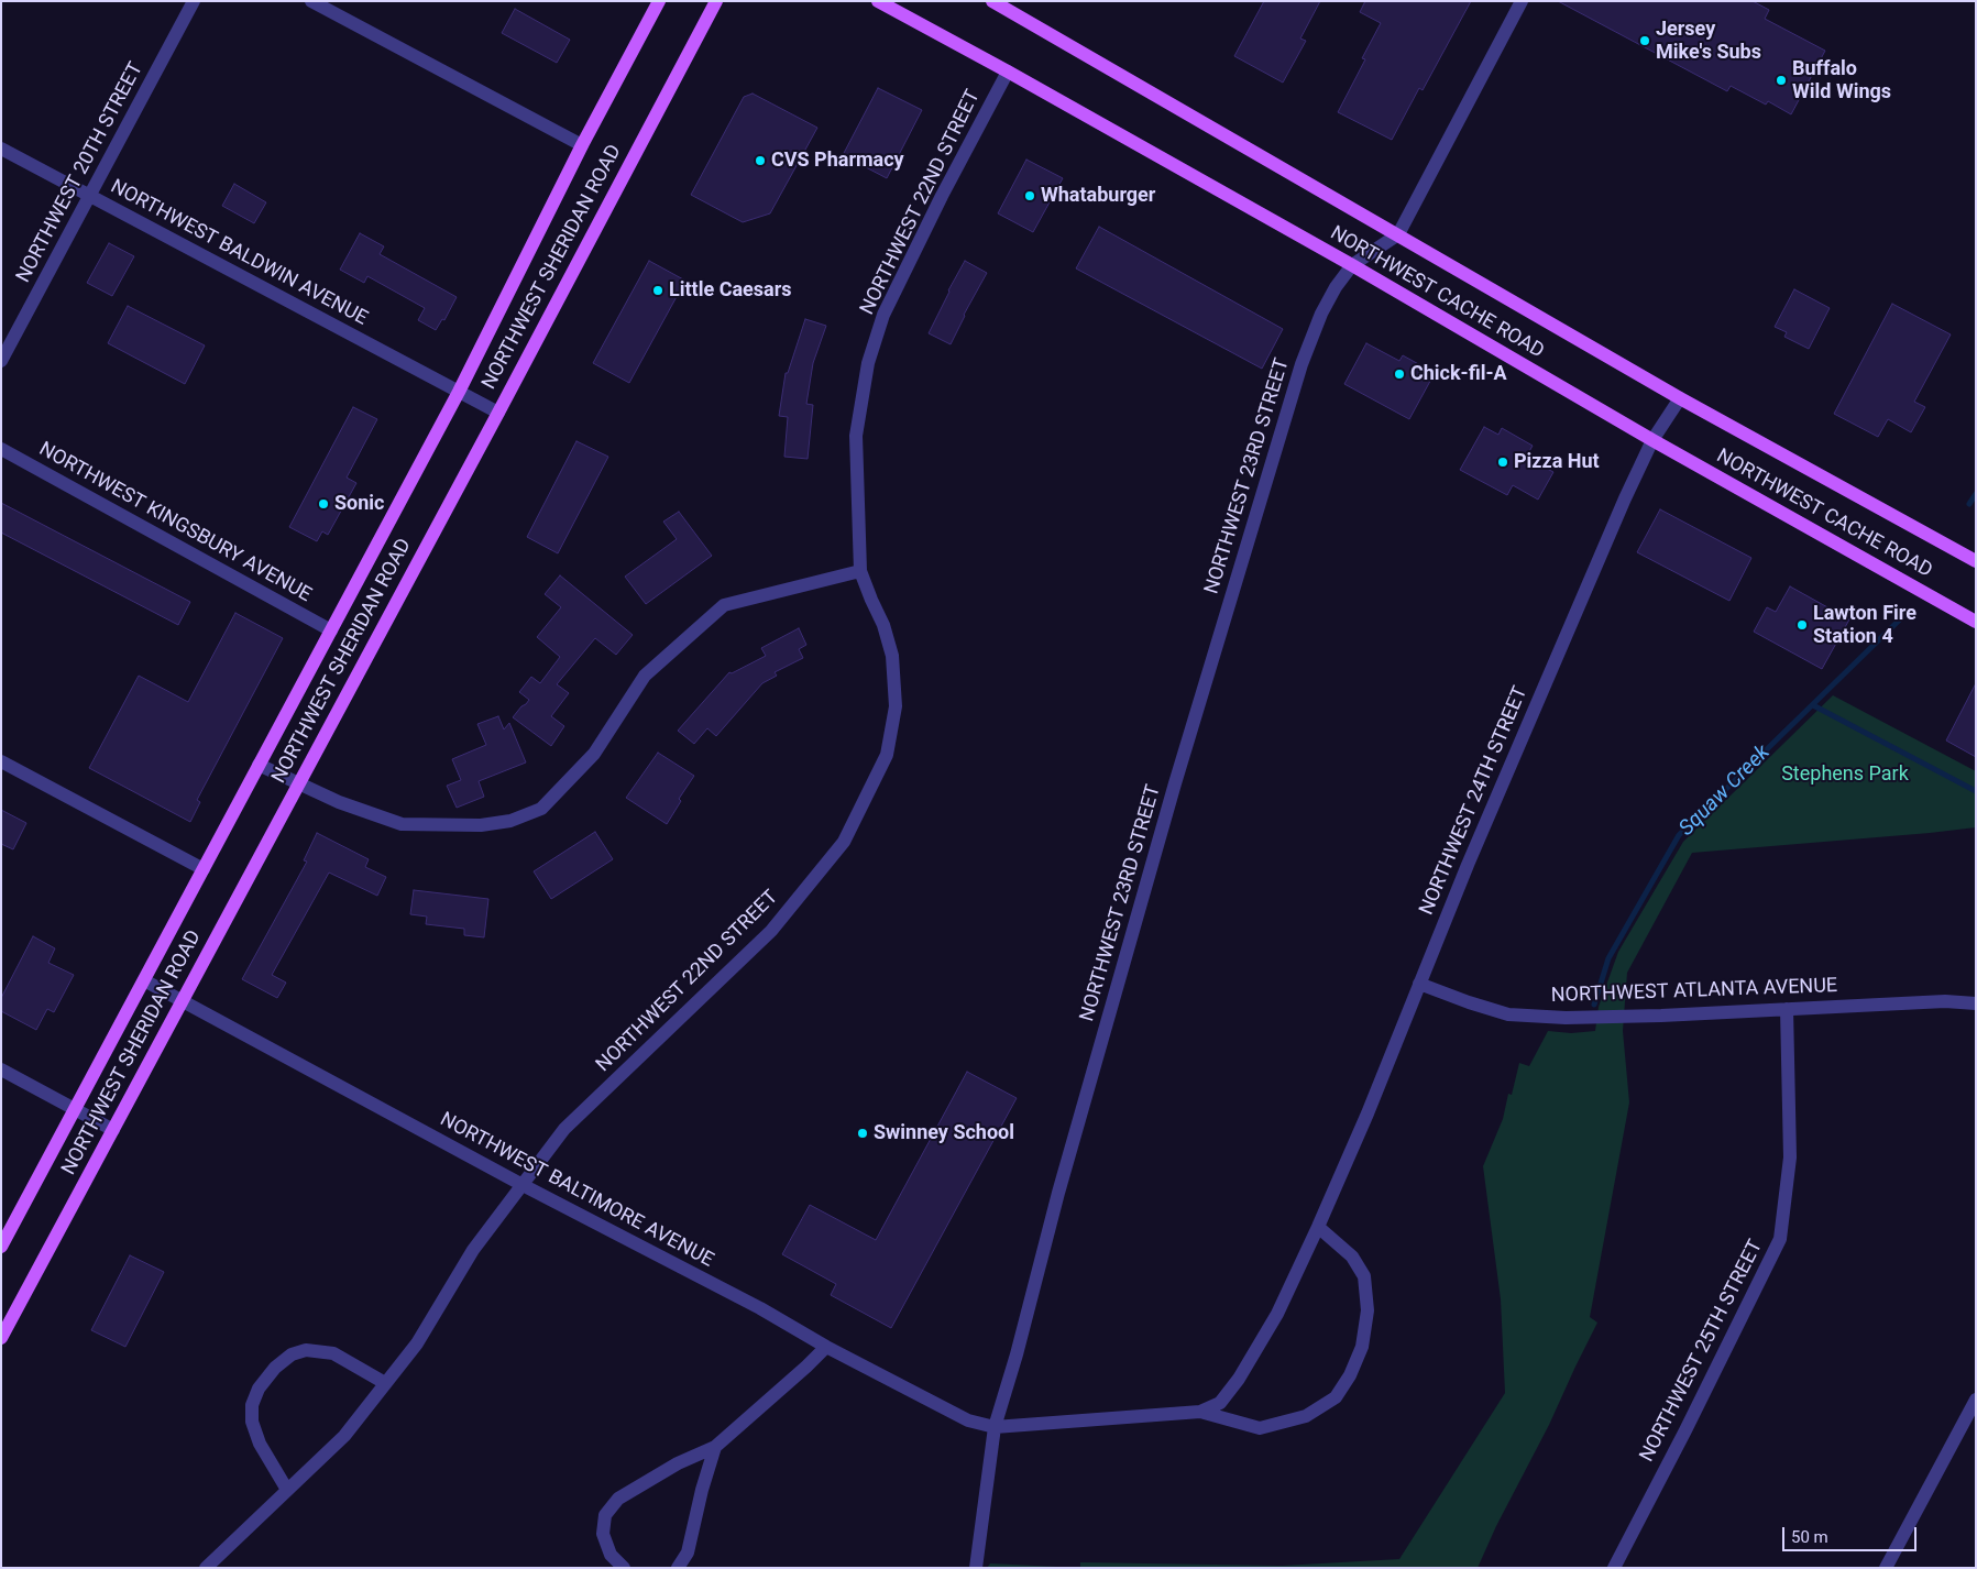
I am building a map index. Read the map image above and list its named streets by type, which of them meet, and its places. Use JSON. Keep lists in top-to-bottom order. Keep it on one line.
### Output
{"streets":{"main road":["NORTHWEST SHERIDAN ROAD","NORTHWEST CACHE ROAD"],"street":["NORTHWEST 20TH STREET","NORTHWEST 22ND STREET","NORTHWEST BALDWIN AVENUE","NORTHWEST 23RD STREET","NORTHWEST KINGSBURY AVENUE","NORTHWEST 24TH STREET","NORTHWEST ATLANTA AVENUE","NORTHWEST BALTIMORE AVENUE","NORTHWEST 25TH STREET"]},"crossings":[["NORTHWEST 20TH STREET","NORTHWEST BALDWIN AVENUE"],["NORTHWEST 22ND STREET","NORTHWEST CACHE ROAD"],["NORTHWEST 22ND STREET","NORTHWEST BALTIMORE AVENUE"],["NORTHWEST BALDWIN AVENUE","NORTHWEST SHERIDAN ROAD"],["NORTHWEST SHERIDAN ROAD","NORTHWEST KINGSBURY AVENUE"],["NORTHWEST SHERIDAN ROAD","NORTHWEST BALTIMORE AVENUE"],["NORTHWEST CACHE ROAD","NORTHWEST 23RD STREET"],["NORTHWEST CACHE ROAD","NORTHWEST 24TH STREET"],["NORTHWEST 23RD STREET","NORTHWEST 24TH STREET"],["NORTHWEST 23RD STREET","NORTHWEST BALTIMORE AVENUE"],["NORTHWEST 24TH STREET","NORTHWEST ATLANTA AVENUE"],["NORTHWEST 24TH STREET","NORTHWEST BALTIMORE AVENUE"],["NORTHWEST ATLANTA AVENUE","NORTHWEST 25TH STREET"]],"water":["Squaw Creek"],"parks":["Stephens Park"],"places":["Jersey Mike's Subs","Buffalo Wild Wings","CVS Pharmacy","Whataburger","Little Caesars","Chick-fil-A","Pizza Hut","Sonic","Lawton Fire Station 4","Swinney School"],"scale_bar":"50 m"}
